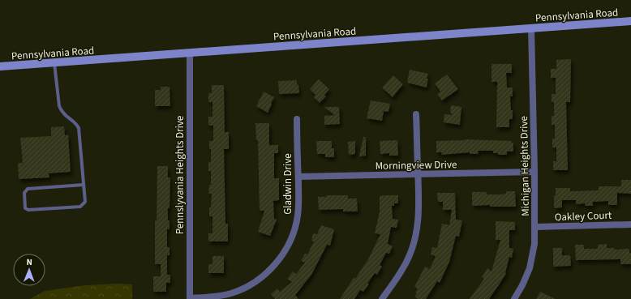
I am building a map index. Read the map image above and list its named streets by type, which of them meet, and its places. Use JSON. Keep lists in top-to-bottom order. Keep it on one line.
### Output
{"streets":{"street":["Pennsylvania Road","Morningview Drive","Michigan Heights Drive","Pennslyvania Heights Drive","Gladwin Drive","Oakley Court"]},"crossings":[["Pennsylvania Road","Michigan Heights Drive"],["Pennsylvania Road","Pennslyvania Heights Drive"],["Morningview Drive","Michigan Heights Drive"],["Morningview Drive","Gladwin Drive"],["Michigan Heights Drive","Oakley Court"],["Pennslyvania Heights Drive","Gladwin Drive"]],"north":"top"}
